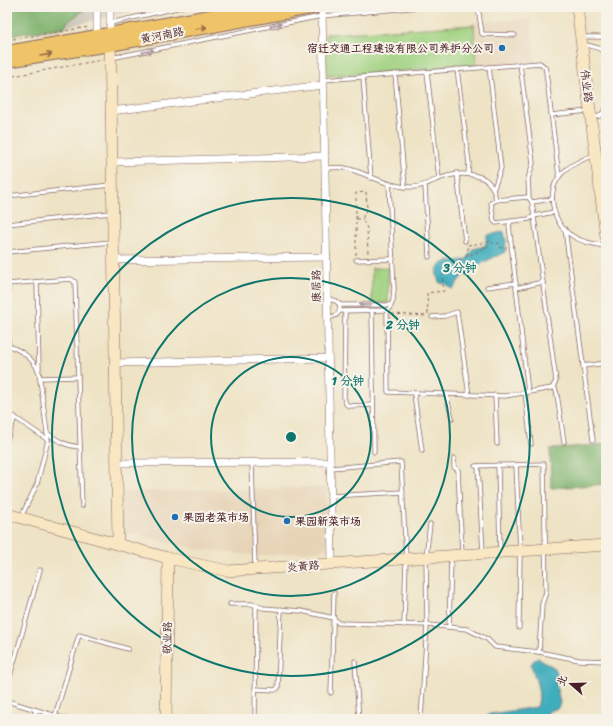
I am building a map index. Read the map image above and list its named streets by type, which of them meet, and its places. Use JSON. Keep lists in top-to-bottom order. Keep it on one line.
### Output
{"streets":{"main road":["黄河南路"],"street":["伟业路","康居路","炎黄路","敬业路"]},"crossings":[["黄河南路","康居路"],["康居路","炎黄路"],["炎黄路","敬业路"]],"places":["宿迁交通工程建设有限公司养护分公司","果园老菜市场","果园新菜市场"],"north":"left","rings":["3 分钟","2 分钟","1 分钟"]}
